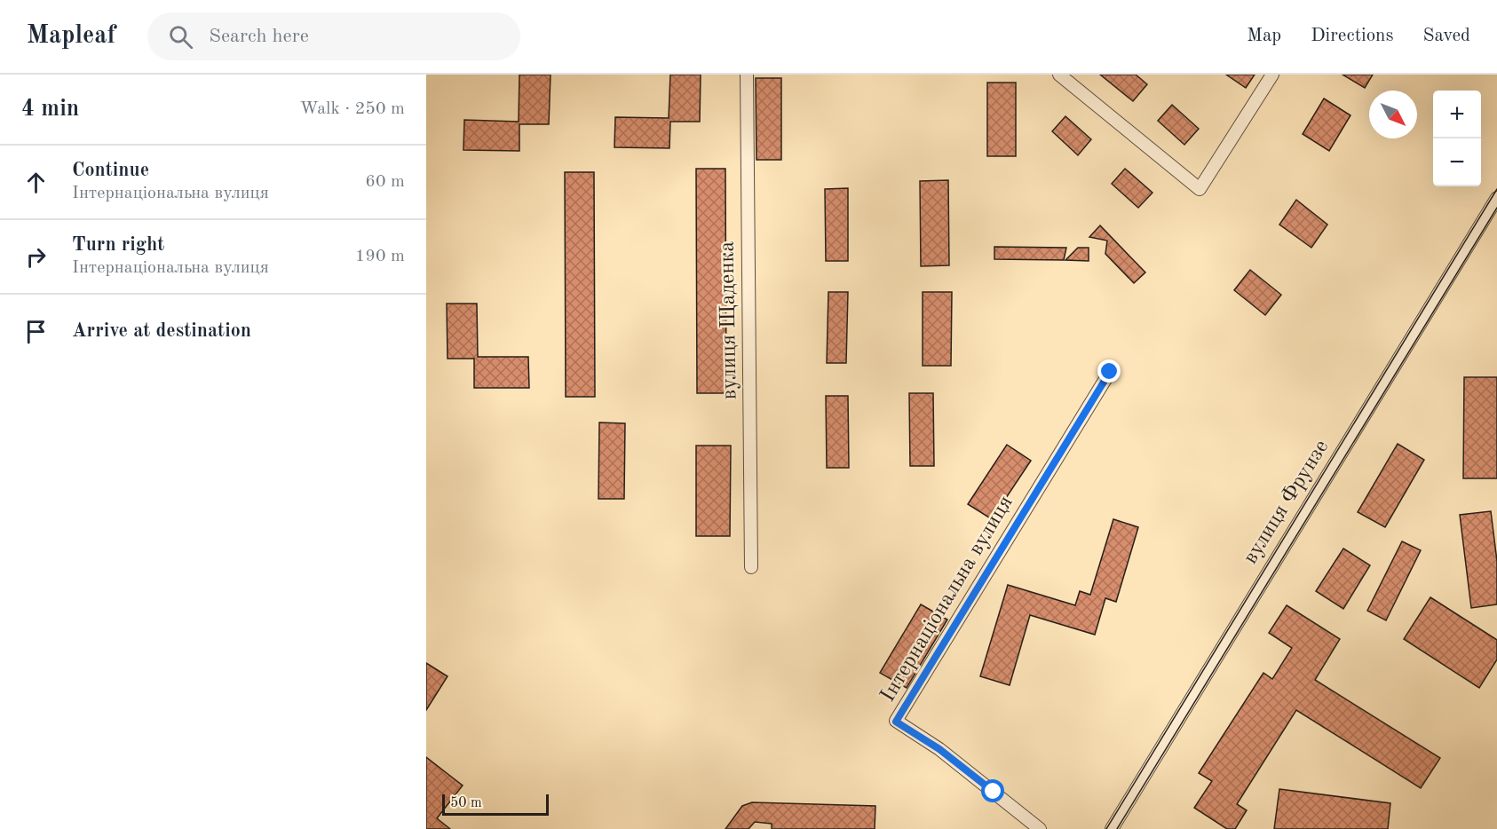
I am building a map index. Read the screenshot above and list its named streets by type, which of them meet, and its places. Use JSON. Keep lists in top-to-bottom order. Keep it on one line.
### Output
{"streets":{"street":["вулиця Щаденка","вулиця Фрунзе","Інтернаціональна вулиця"]},"scale_bar":"50 m","north":"bottom right","page":{"header":"Mapleaf","search":"Search here","nav":["Map","Directions","Saved"],"heading":["4 min","Walk · 250 m"],"map_buttons":["+","−"],"list":[["Continue","Інтернаціональна вулиця","60 m"],["Turn right","Інтернаціональна вулиця","190 m"],"Arrive at destination"],"scale":"50 m"}}
